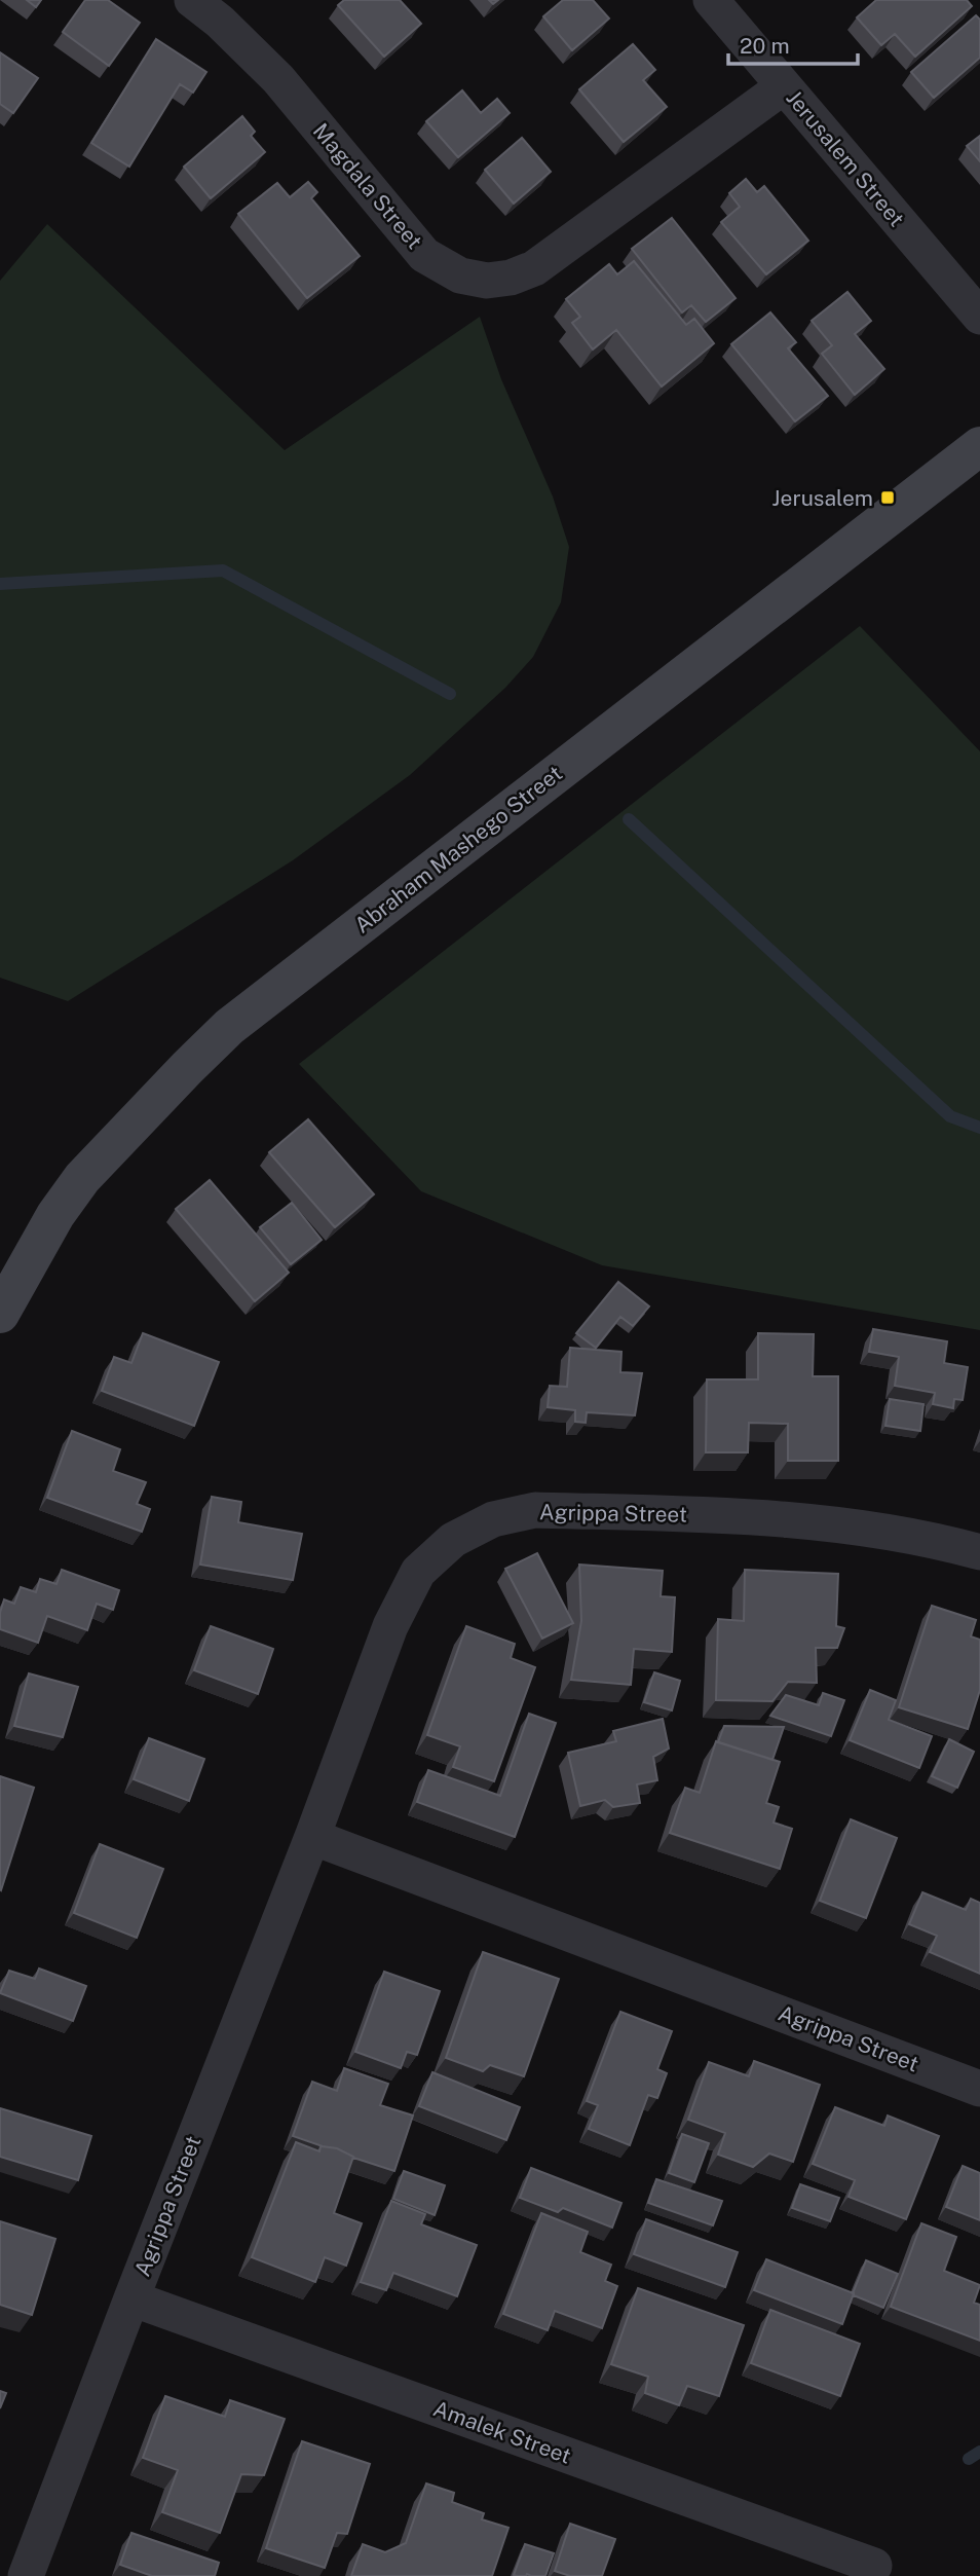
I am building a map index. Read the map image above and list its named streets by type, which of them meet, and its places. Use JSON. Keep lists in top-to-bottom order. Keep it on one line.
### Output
{"streets":{"main road":["Abraham Mashego Street"],"street":["Jerusalem Street","Magdala Street","Agrippa Street","Amalek Street"]},"crossings":[["Jerusalem Street","Magdala Street"],["Agrippa Street","Amalek Street"]],"places":{"transit":["Jerusalem"]},"scale_bar":"20 m"}
